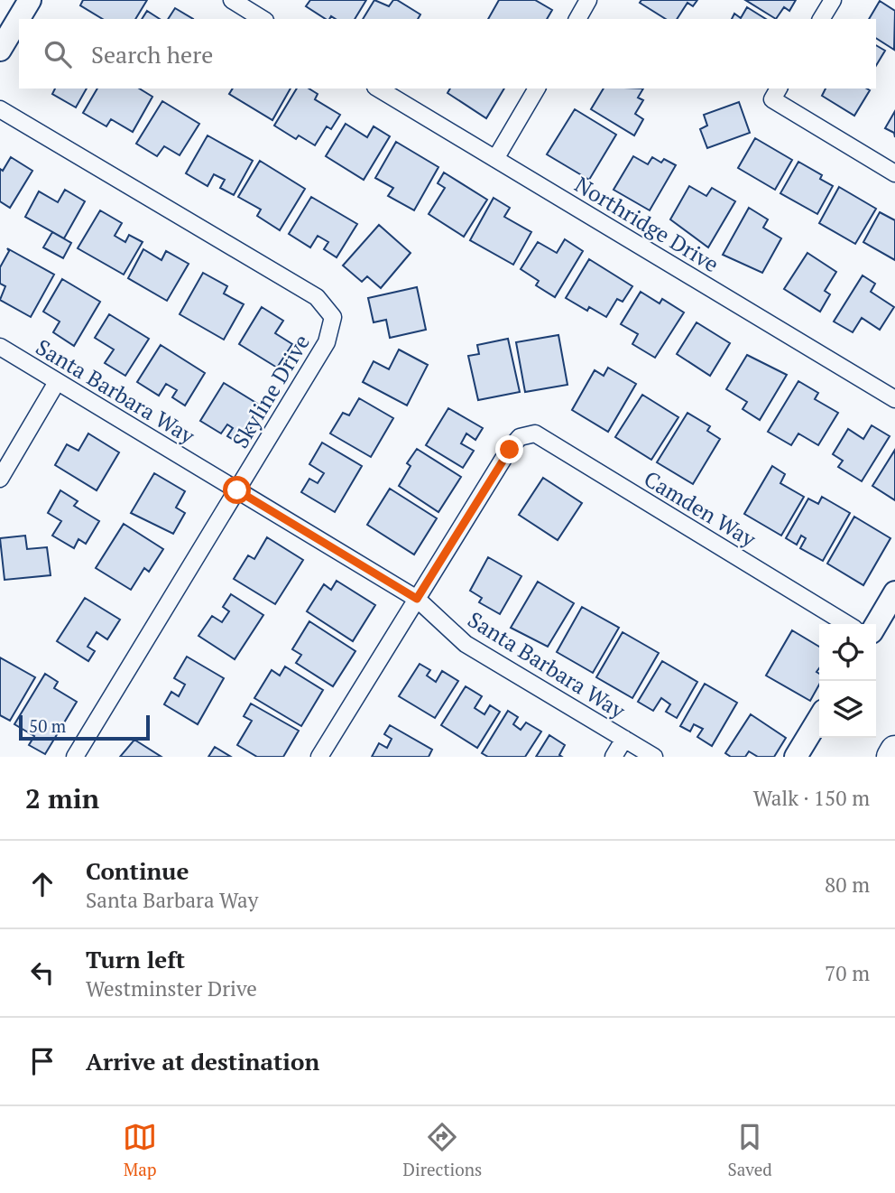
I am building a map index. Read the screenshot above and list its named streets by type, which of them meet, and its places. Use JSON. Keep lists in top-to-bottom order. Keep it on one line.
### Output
{"streets":{"street":["Northridge Drive","Santa Barbara Way","Skyline Drive","Camden Way"]},"crossings":[["Santa Barbara Way","Skyline Drive"],["Santa Barbara Way","Camden Way"]],"scale_bar":"50 m","page":{"search":"Search here","scale":"50 m","heading":["2 min","Walk · 150 m"],"list":[["Continue","Santa Barbara Way","80 m"],["Turn left","Westminster Drive","70 m"],"Arrive at destination"],"nav":["Map","Directions","Saved"]}}
